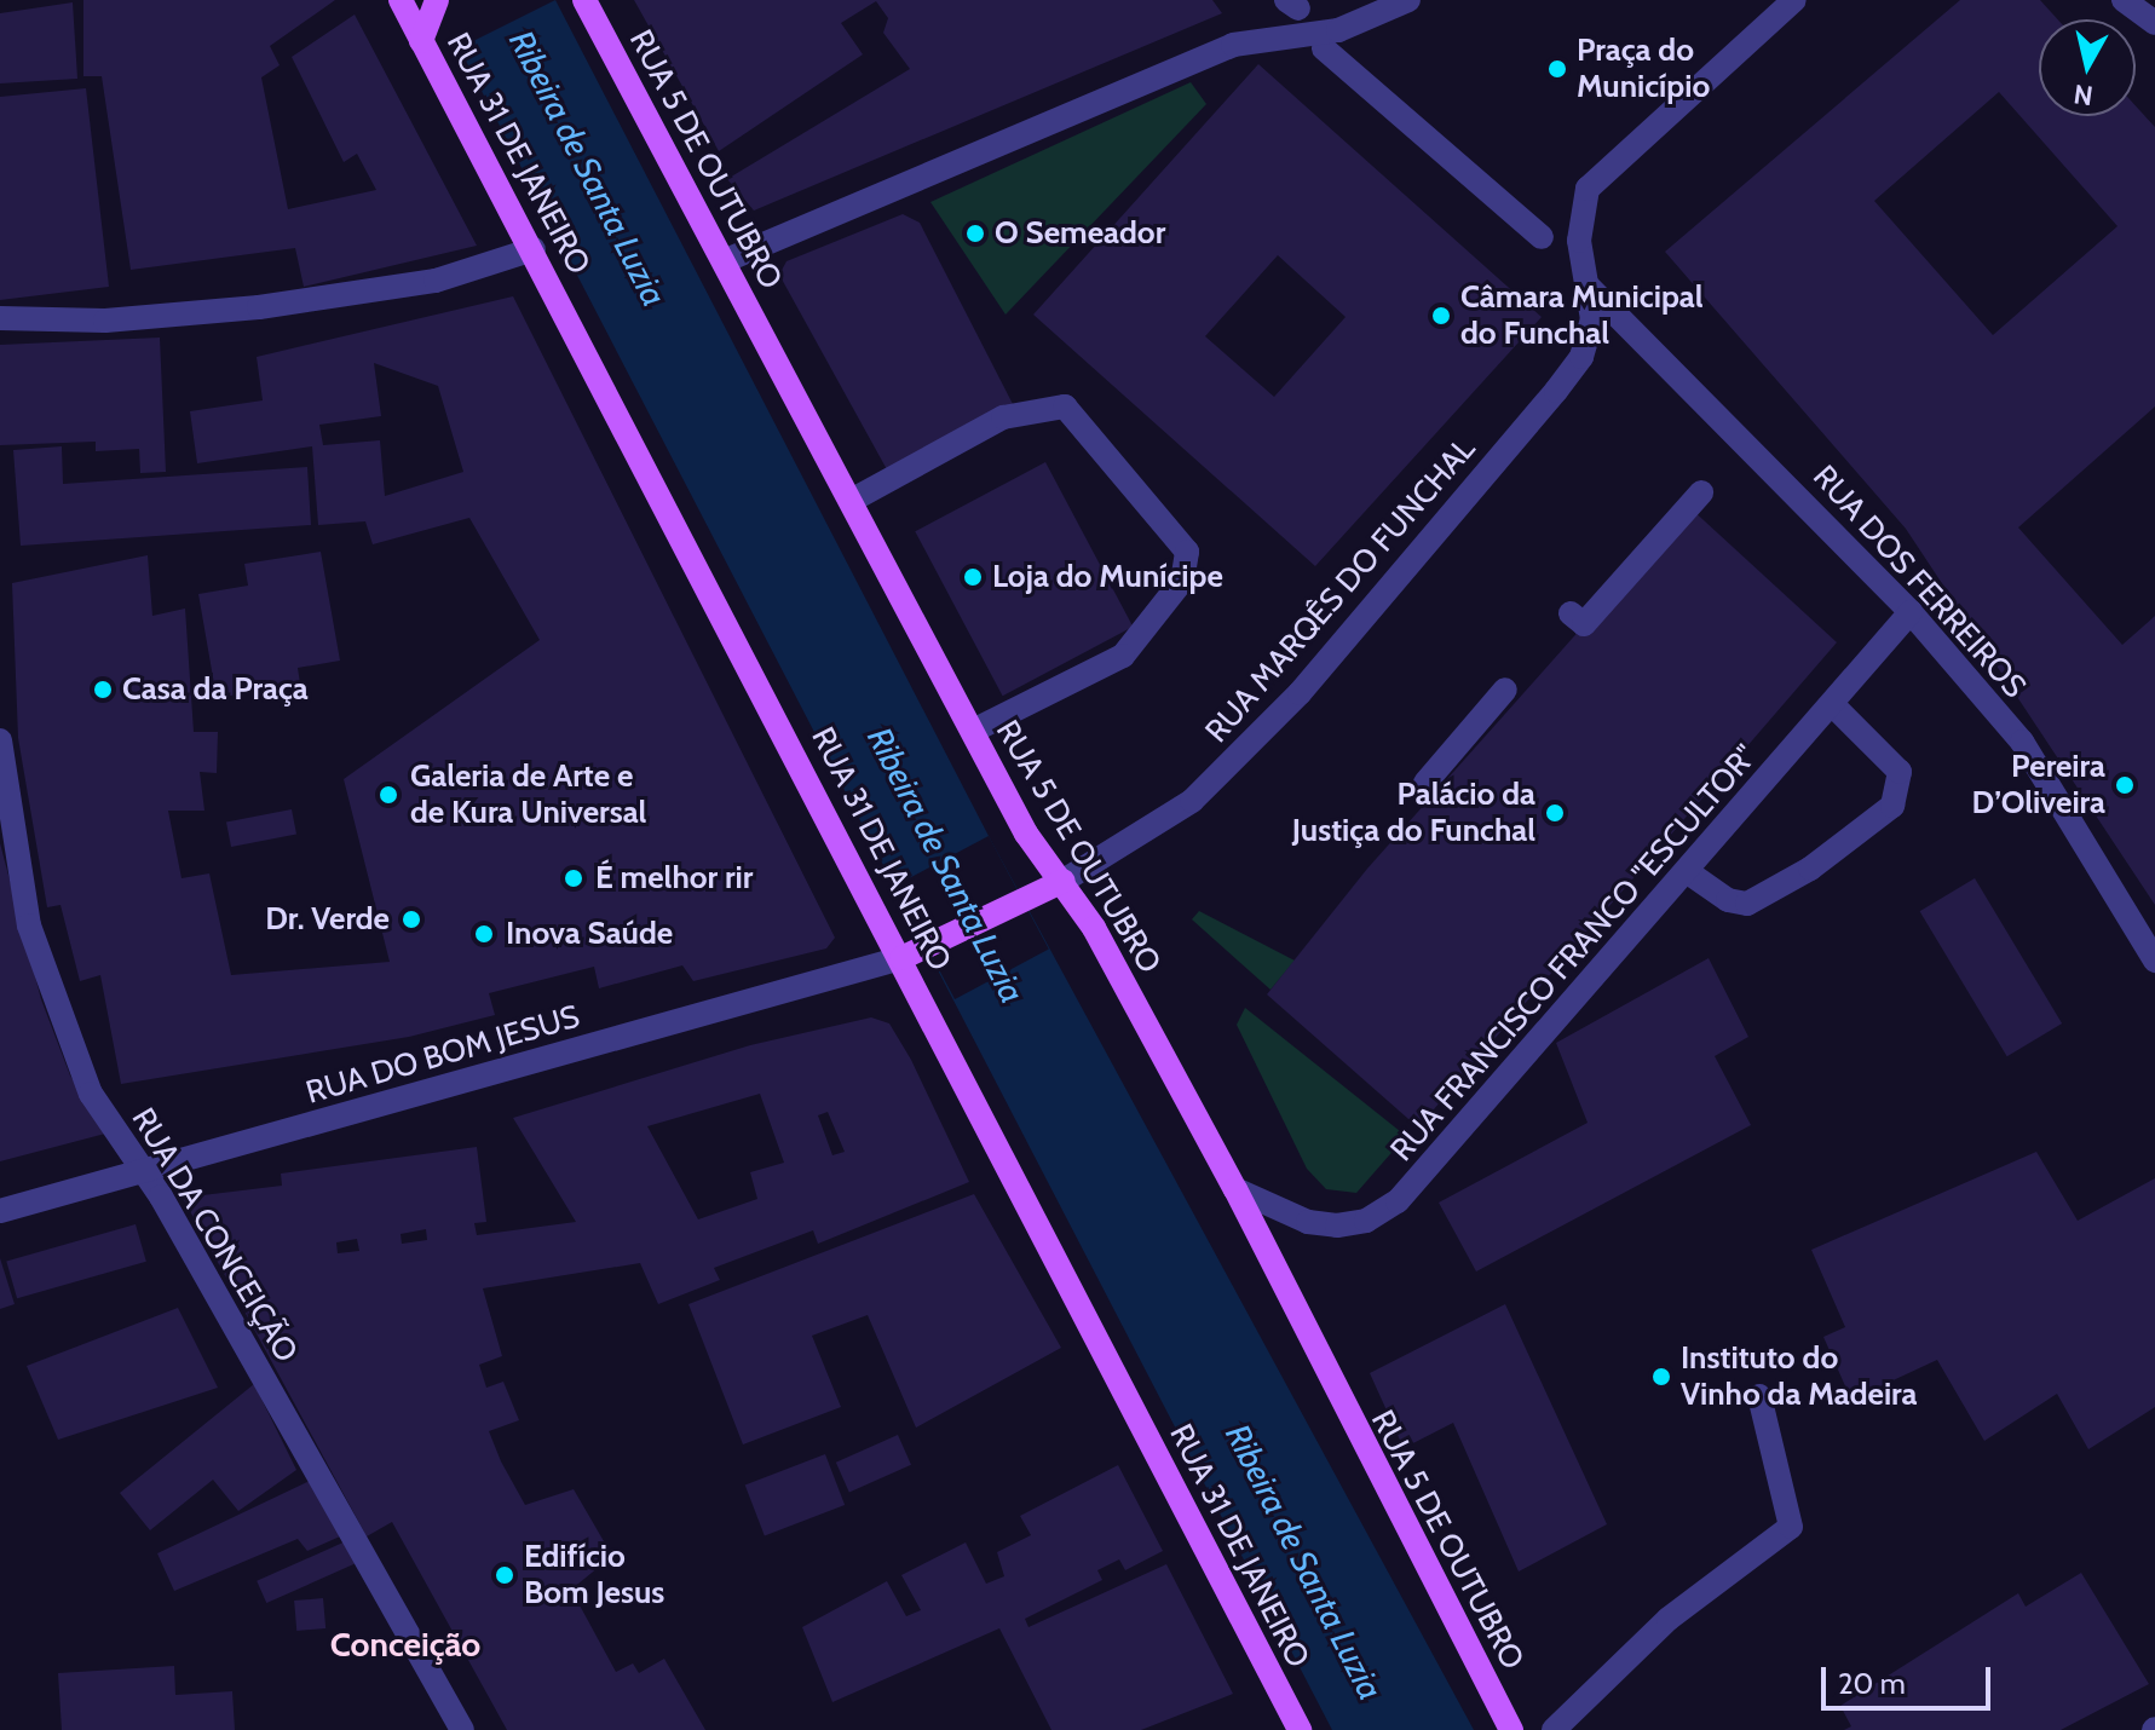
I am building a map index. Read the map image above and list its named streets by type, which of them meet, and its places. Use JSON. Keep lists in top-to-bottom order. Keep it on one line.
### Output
{"streets":{"main road":["RUA 31 DE JANEIRO","RUA 5 DE OUTUBRO"],"street":["RUA DOS FERREIROS","RUA MARQÊS DO FUNCHAL","RUA FRANCISCO FRANCO \"ESCULTOR\"","RUA DO BOM JESUS","RUA DA CONCEIÇÃO"]},"crossings":[["RUA 31 DE JANEIRO","RUA DO BOM JESUS"],["RUA 5 DE OUTUBRO","RUA MARQÊS DO FUNCHAL"],["RUA 5 DE OUTUBRO","RUA FRANCISCO FRANCO \"ESCULTOR\""],["RUA DOS FERREIROS","RUA MARQÊS DO FUNCHAL"],["RUA DOS FERREIROS","RUA FRANCISCO FRANCO \"ESCULTOR\""],["RUA DO BOM JESUS","RUA DA CONCEIÇÃO"]],"districts":["Conceição"],"water":["Ribeira de Santa Luzia"],"places":["Praça do Município","O Semeador","Câmara Municipal do Funchal","Loja do Munícipe","Casa da Praça","Pereira D’Oliveira","Galeria de Arte e de Kura Universal","Palácio da Justiça do Funchal","É melhor rir","Dr. Verde","Inova Saúde","Instituto do Vinho da Madeira","Edifício Bom Jesus"],"scale_bar":"20 m","north":"bottom"}
